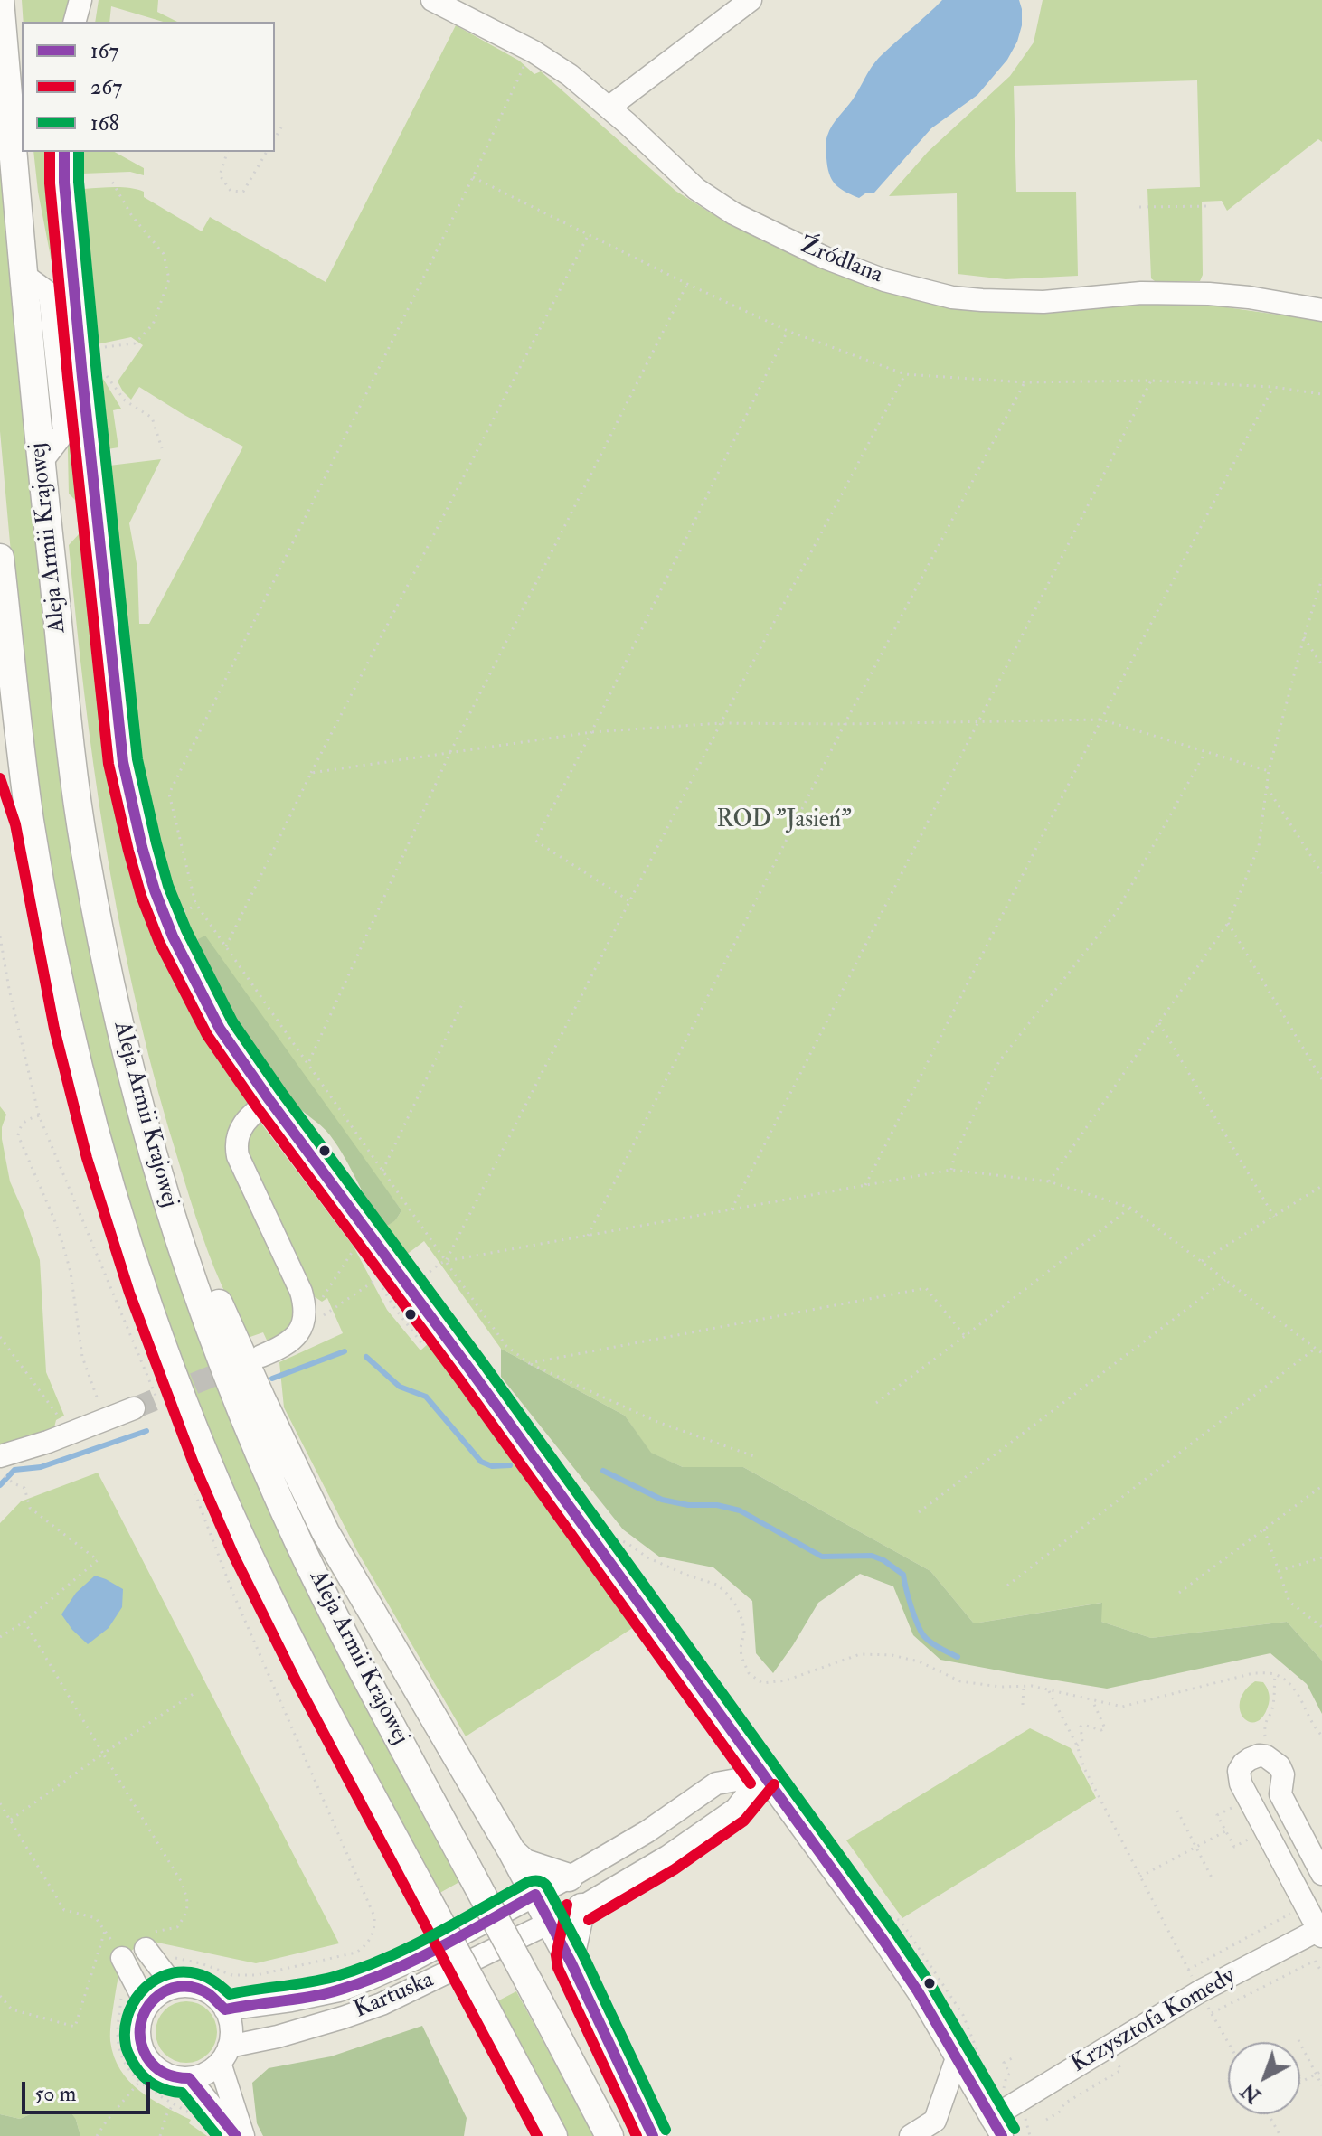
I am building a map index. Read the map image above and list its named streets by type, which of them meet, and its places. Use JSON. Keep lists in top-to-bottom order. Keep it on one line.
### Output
{"streets":{"main road":["Aleja Armii Krajowej"],"street":["Źródlana","Kartuska","Krzysztofa Komedy"]},"parks":["ROD \"Jasień\""],"lines":["transit line 167","transit line 267","transit line 168"],"legend":["167","267","168"],"scale_bar":"50 m","north":"bottom left"}
